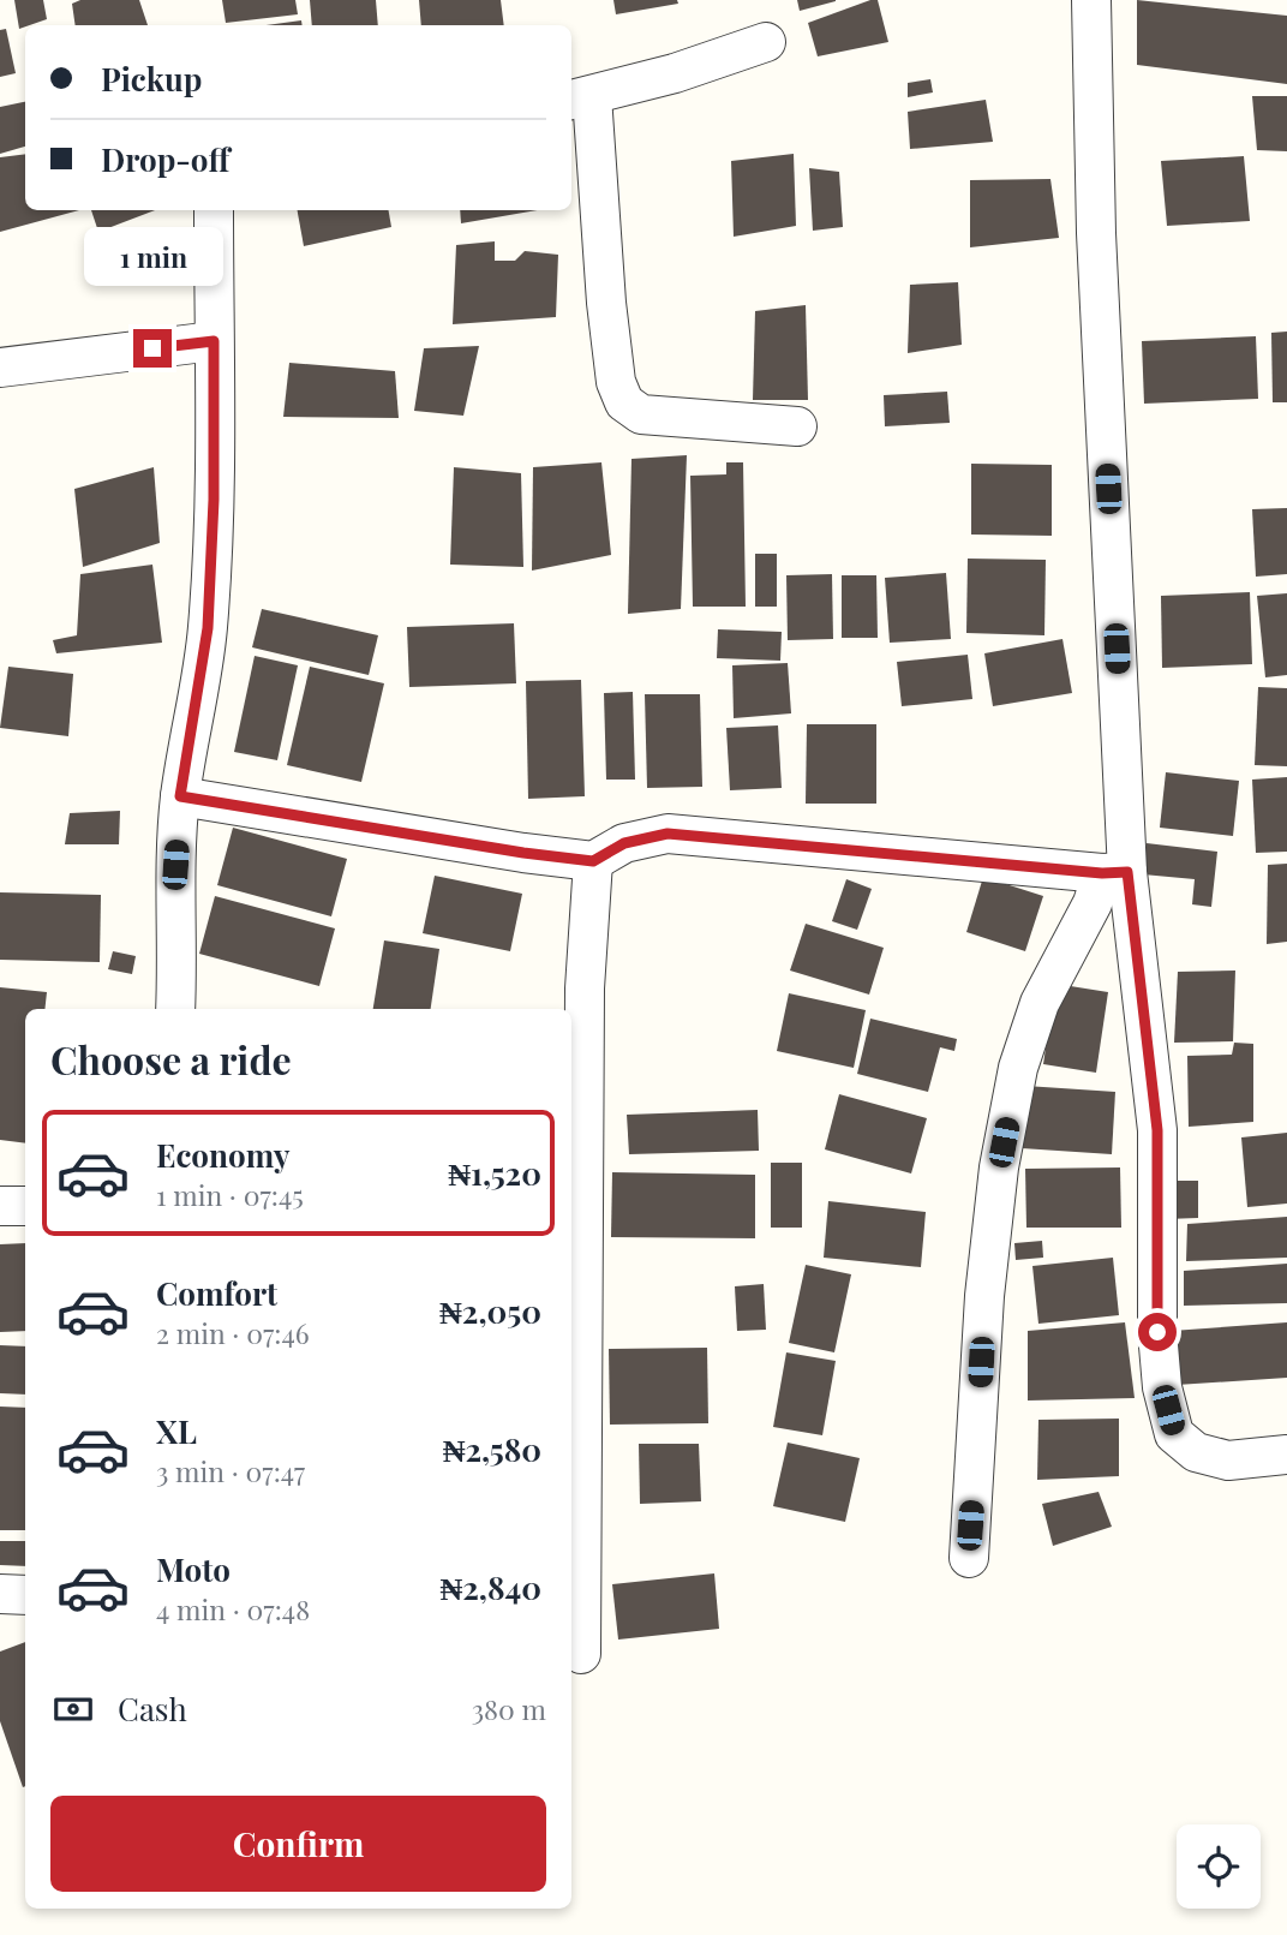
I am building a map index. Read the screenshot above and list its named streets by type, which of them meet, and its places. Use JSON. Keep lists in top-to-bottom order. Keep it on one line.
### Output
{"page":{"banner":["Pickup","Drop-off"],"bubble":"1 min","heading":"Choose a ride","list":[{"name":"Economy","note":"1 min · 07:45","value":"₦1,520"},{"name":"Comfort","note":"2 min · 07:46","value":"₦2,050"},{"name":"XL","note":"3 min · 07:47","value":"₦2,580"},{"name":"Moto","note":"4 min · 07:48","value":"₦2,840"}],"pay":["Cash","380 m"],"buttons":"Confirm"}}
